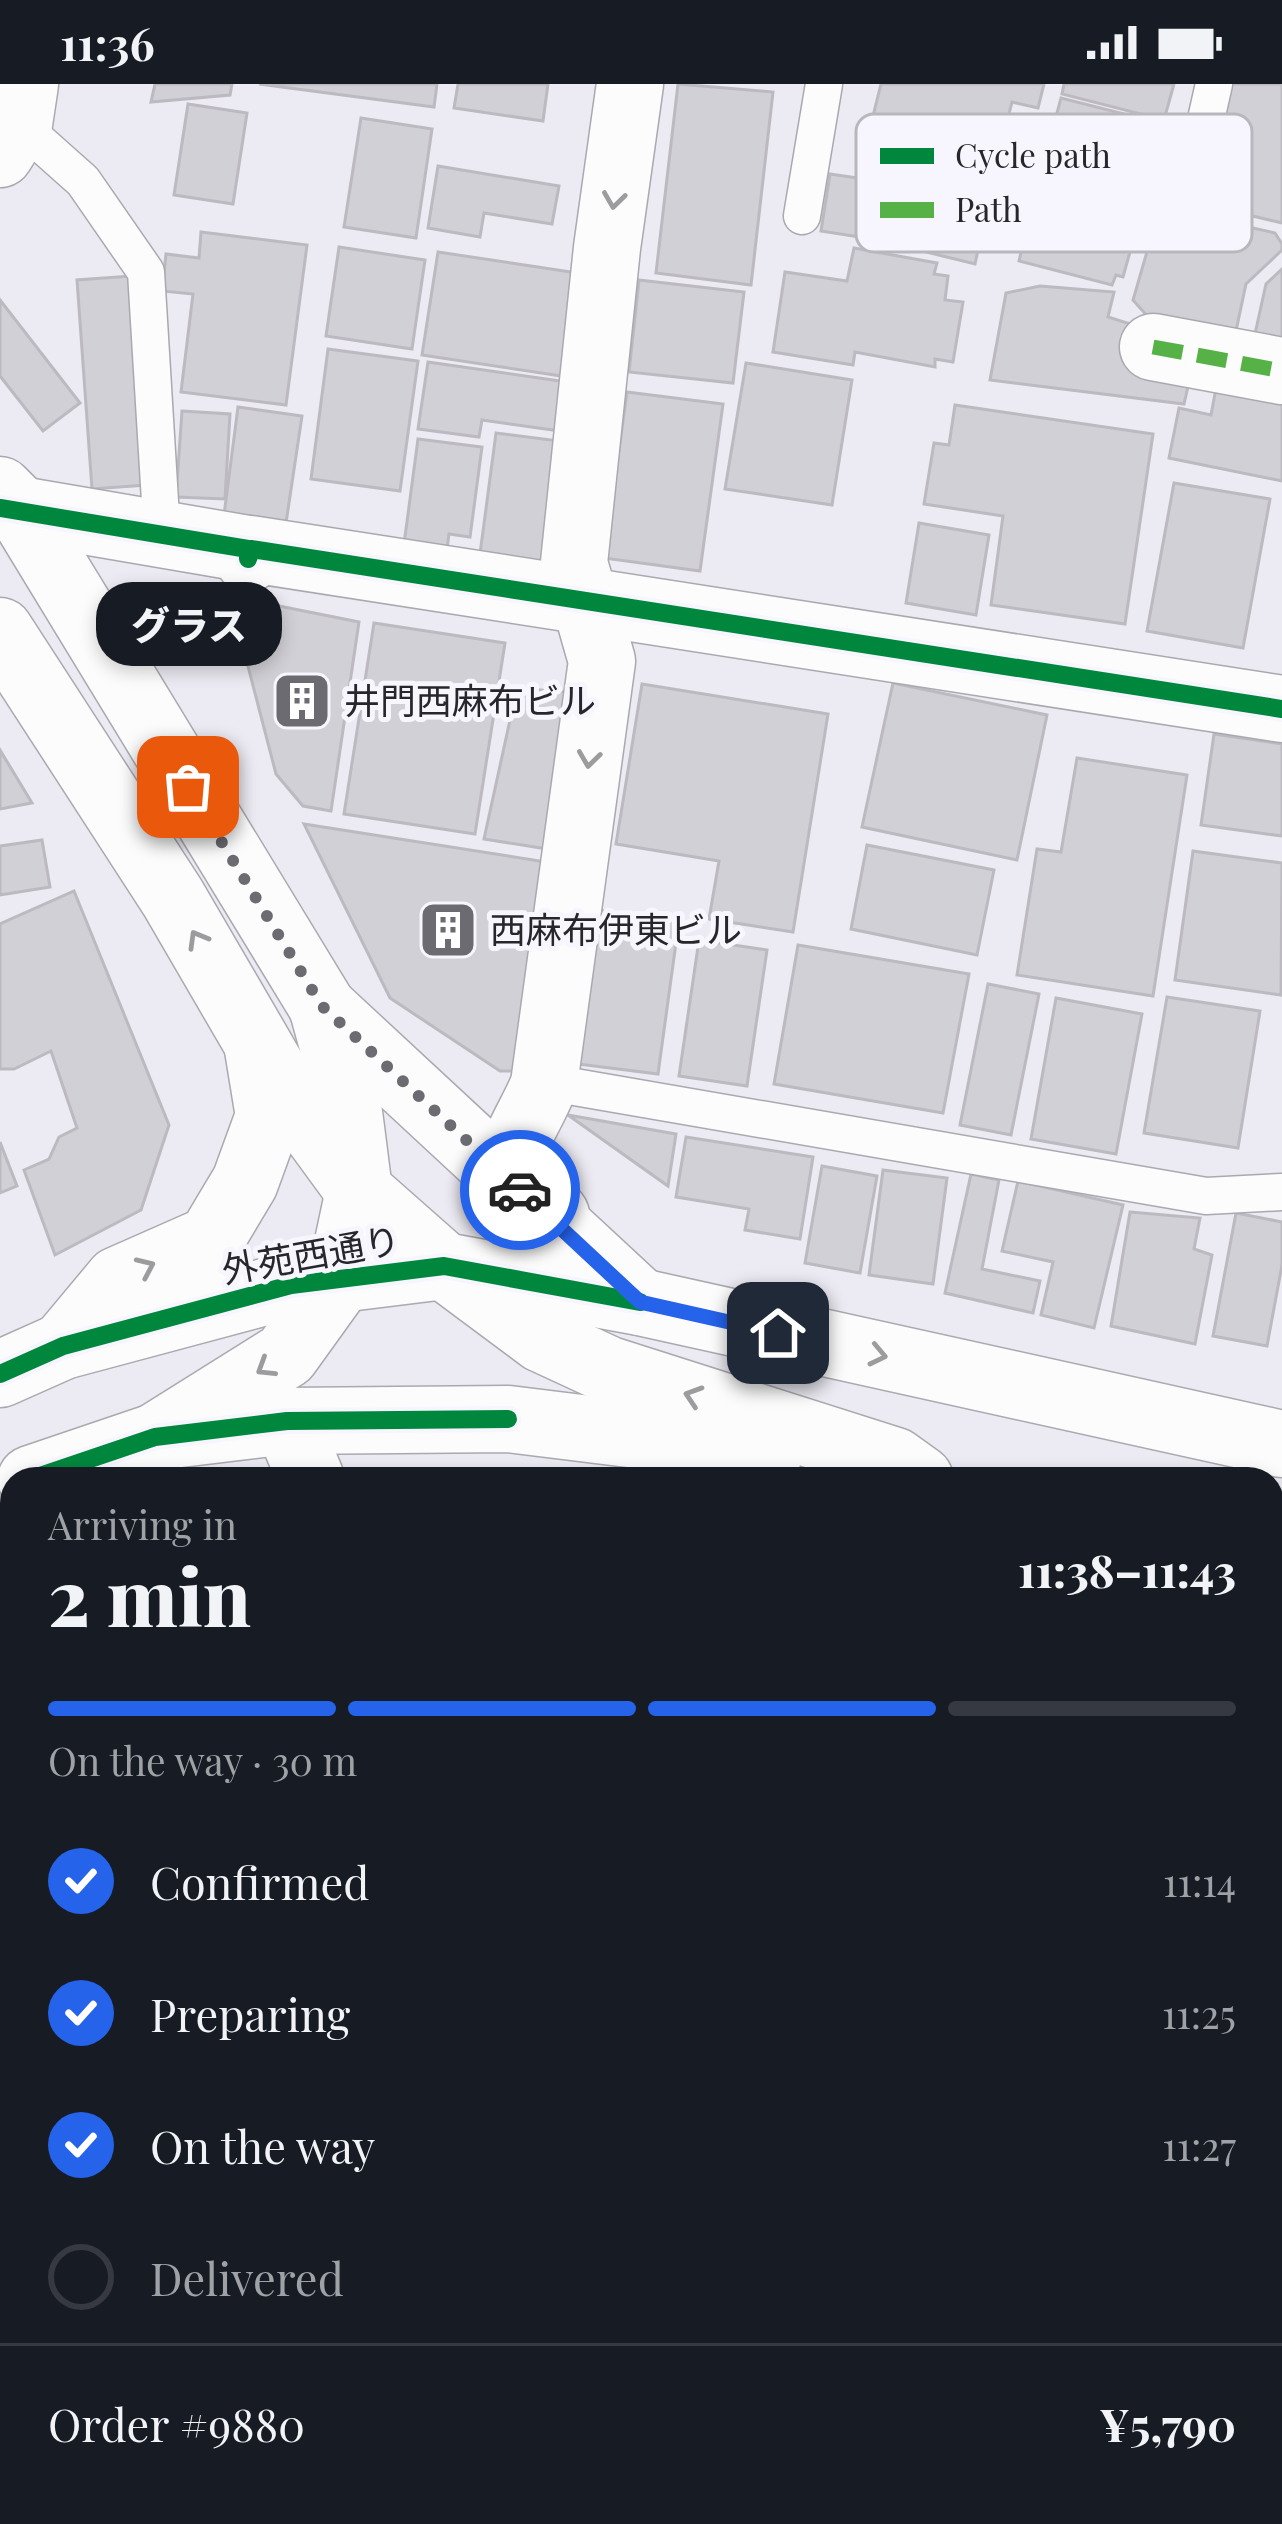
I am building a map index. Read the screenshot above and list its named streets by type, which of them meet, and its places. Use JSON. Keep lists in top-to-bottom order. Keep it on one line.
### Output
{"streets":{"street":["外苑西通り"]},"places":{"building":["井門西麻布ビル","西麻布伊東ビル"],"other":["グラス"]},"legend":["Cycle path","Path"],"page":{"status":"11:36","bubble":"グラス","heading":["2 min","Arriving in","11:38–11:43"],"panel":["Order #9880","¥5,790"],"bar":"On the way · 30 m","list":[["Confirmed","11:14"],["Preparing","11:25"],["On the way","11:27"],"Delivered"]}}
